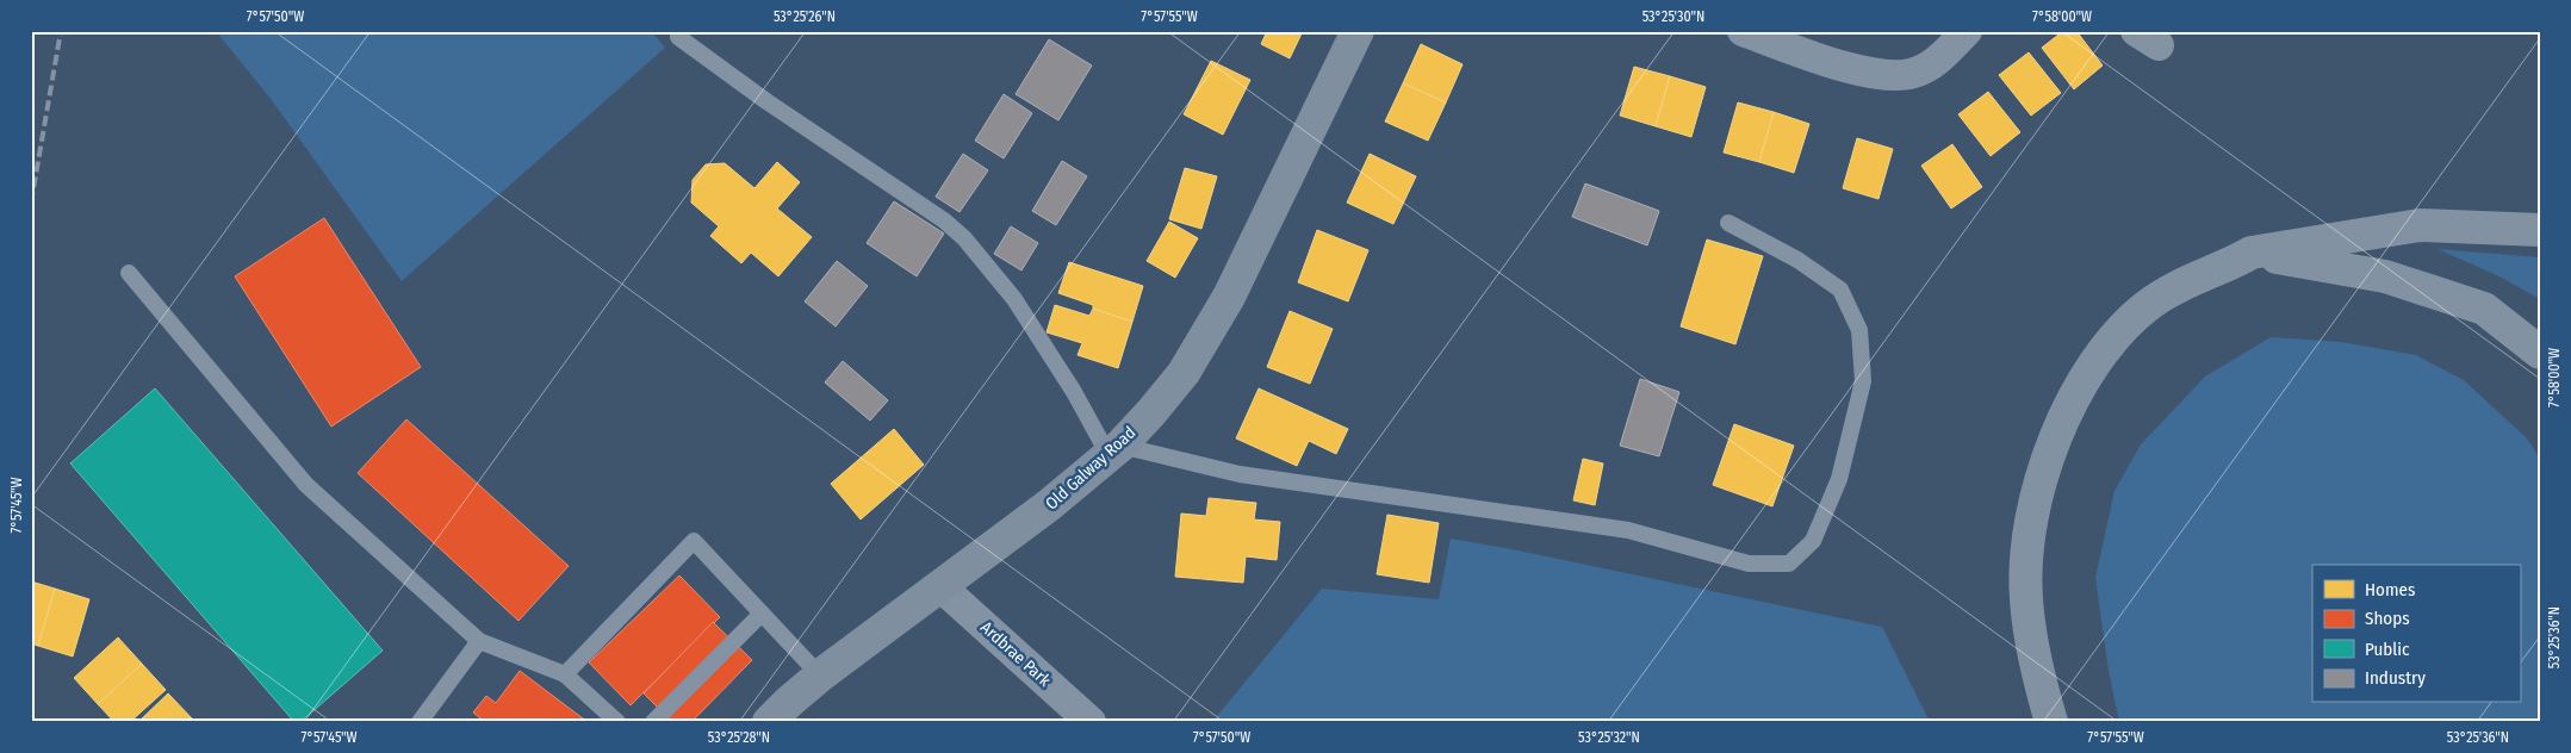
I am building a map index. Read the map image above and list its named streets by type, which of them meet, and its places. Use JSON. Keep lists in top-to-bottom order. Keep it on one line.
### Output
{"streets":{"main road":["Old Galway Road"],"street":["Ardbrae Park"]},"crossings":[["Old Galway Road","Ardbrae Park"]],"legend":["Homes","Shops","Public","Industry"],"coordinates":["7°57'50\"W","53°25'26\"N","7°57'55\"W","53°25'30\"N","7°58'00\"W","7°57'45\"W","53°25'36\"N","53°25'28\"N","53°25'32\"N"]}
